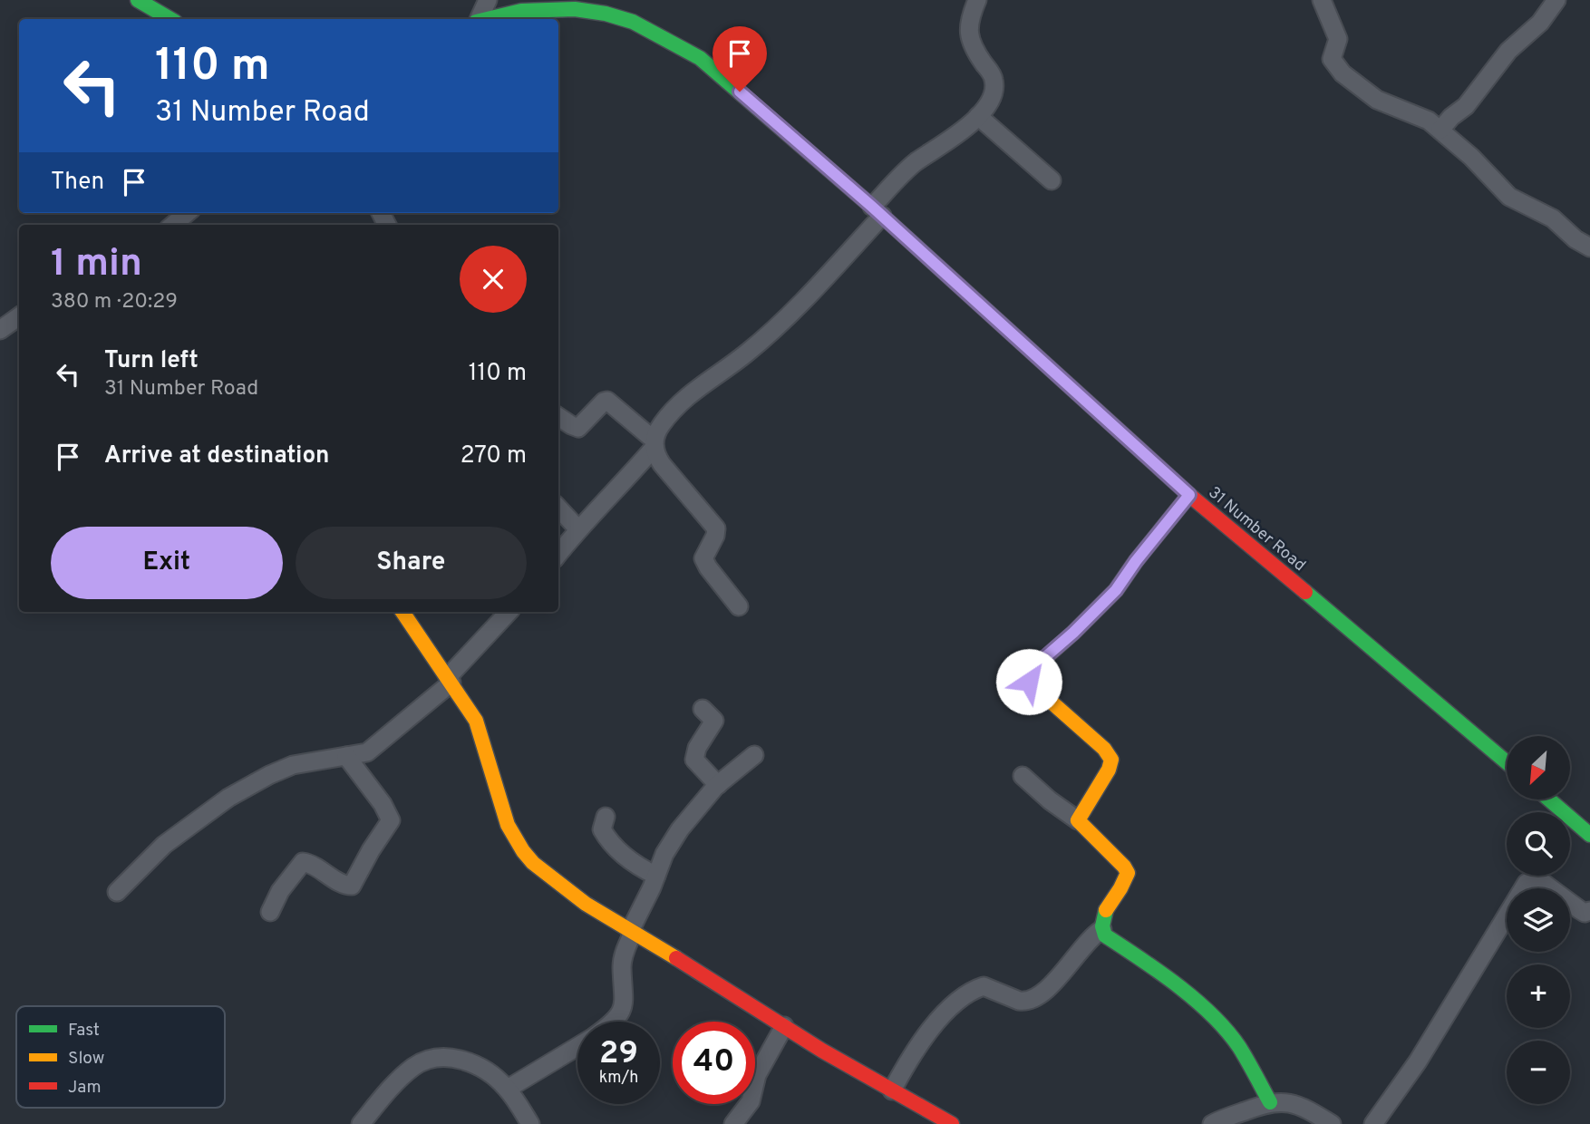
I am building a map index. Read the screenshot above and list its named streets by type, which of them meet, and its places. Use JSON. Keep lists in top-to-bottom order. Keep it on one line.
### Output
{"streets":{"street":["31 Number Road"]},"legend":["Fast","Slow","Jam"],"north":"bottom left","page":{"turn":["110 m","31 Number Road"],"then":"Then","heading":["1 min","380 m · 20:29"],"list":[{"name":"Turn left","note":"31 Number Road","value":"110 m"},{"name":"Arrive at destination","value":"270 m"}],"buttons":["Exit","Share"],"map_buttons":["+","−"],"speed":"29 km/h","limit":"40"}}
